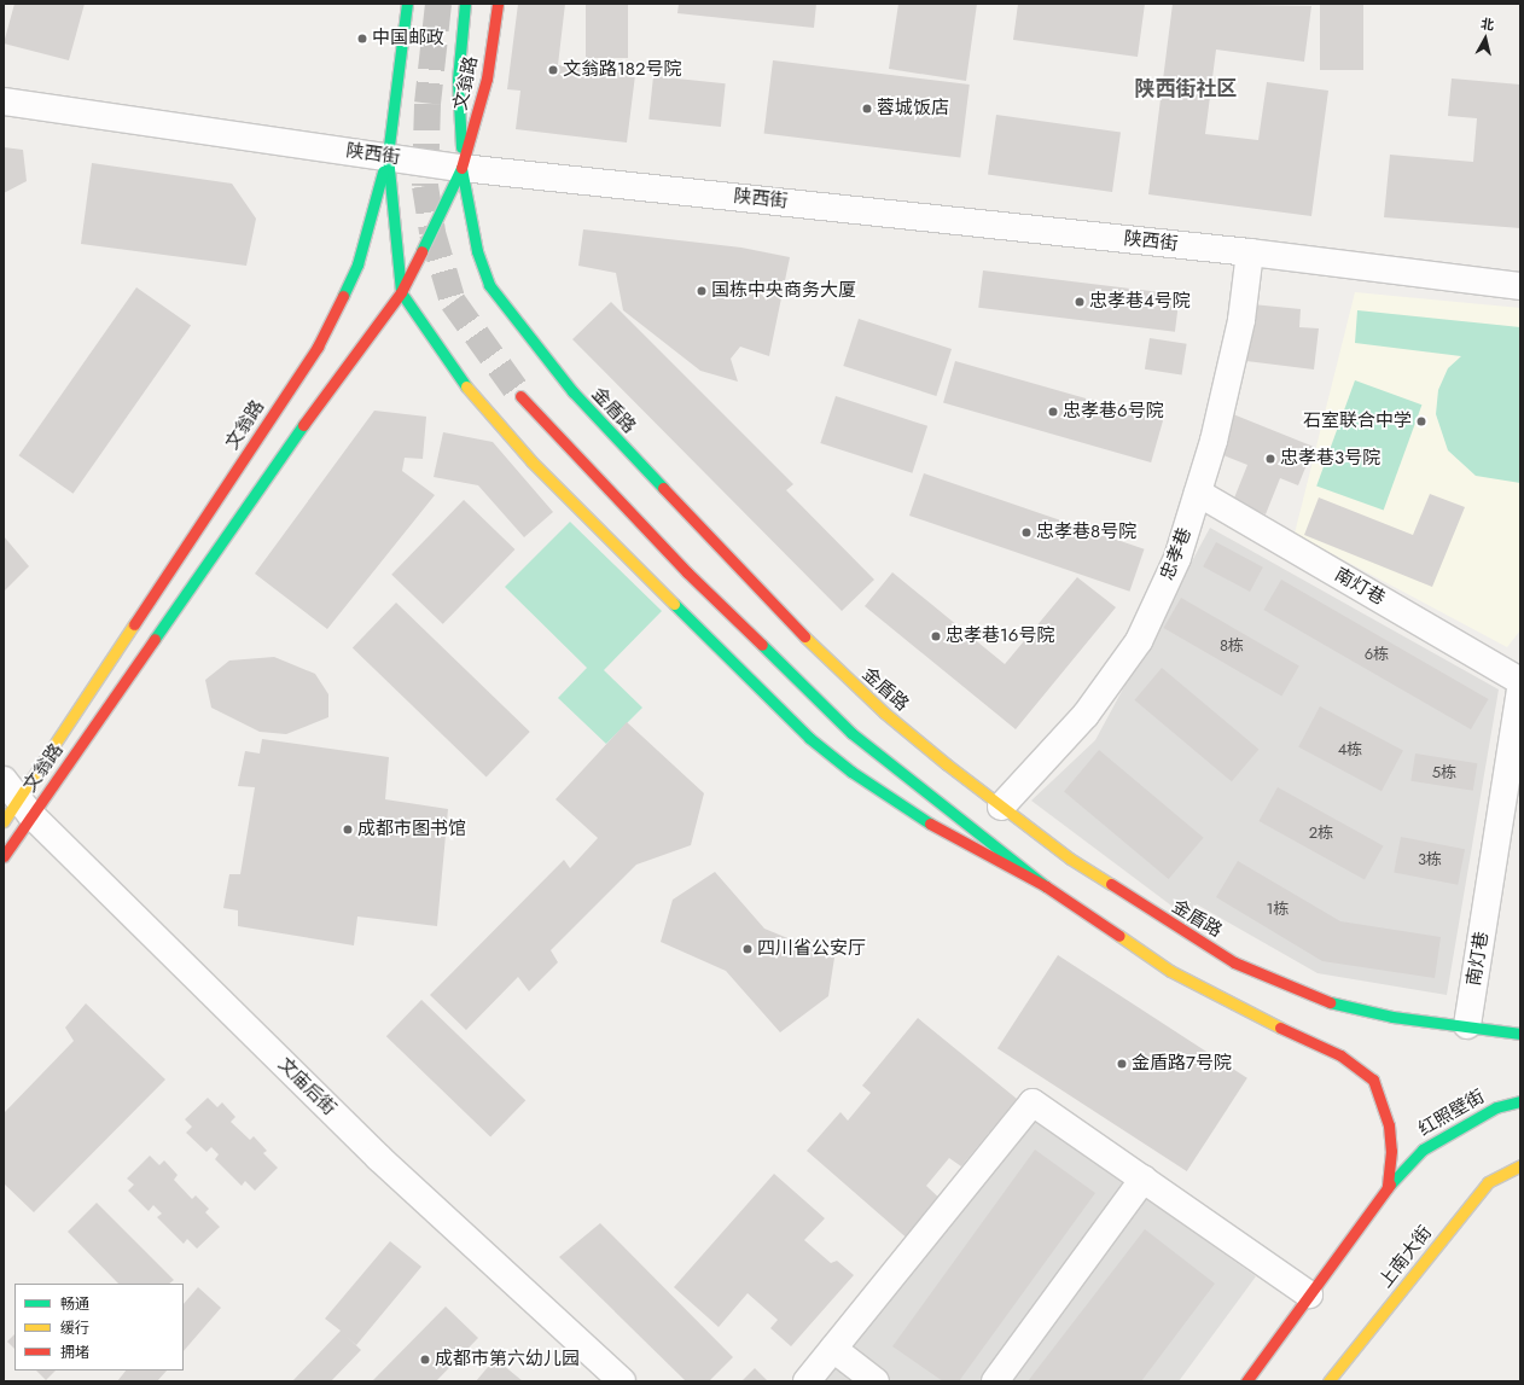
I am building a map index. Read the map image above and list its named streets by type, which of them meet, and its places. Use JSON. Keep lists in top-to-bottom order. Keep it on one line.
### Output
{"streets":{"main road":["文翁路","金盾路","红照壁街","上南大街"],"street":["陕西街","忠孝巷","南灯巷","文庙后街"]},"crossings":[["文翁路","陕西街"],["文翁路","金盾路"],["文翁路","文庙后街"],["陕西街","金盾路"],["陕西街","忠孝巷"],["金盾路","忠孝巷"],["金盾路","南灯巷"],["忠孝巷","南灯巷"]],"districts":["陕西街社区"],"places":["中国邮政","文翁路182号院","蓉城饭店","国栋中央商务大厦","忠孝巷4号院","忠孝巷6号院","石室联合中学","忠孝巷3号院","忠孝巷8号院","忠孝巷16号院","成都市图书馆","四川省公安厅","金盾路7号院","成都市第六幼儿园"],"house_numbers":["8栋","6栋","4栋","5栋","2栋","3栋","1栋"],"legend":["畅通","缓行","拥堵"],"north":"top"}
